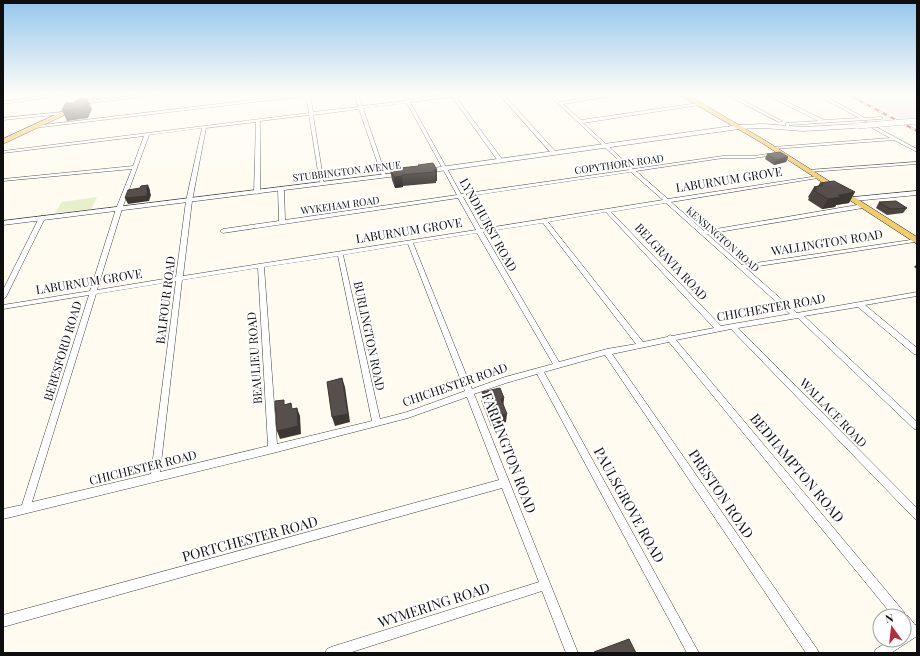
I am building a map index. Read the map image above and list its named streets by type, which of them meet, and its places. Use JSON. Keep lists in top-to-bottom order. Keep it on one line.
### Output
{"streets":{"street":["COPYTHORN ROAD","STUBBINGTON AVENUE","LABURNUM GROVE","WYKEHAM ROAD","LYNDHURST ROAD","KENSINGTON ROAD","WALLINGTON ROAD","BELGRAVIA ROAD","BALFOUR ROAD","CHICHESTER ROAD","BURLINGTON ROAD","BERESFORD ROAD","BEAULIEU ROAD","WALLACE ROAD","FARLINGTON ROAD","BEDHAMPTON ROAD","PRESTON ROAD","PAULSGROVE ROAD","PORTCHESTER ROAD","WYMERING ROAD"]},"crossings":[["COPYTHORN ROAD","WYKEHAM ROAD"],["COPYTHORN ROAD","LYNDHURST ROAD"],["COPYTHORN ROAD","KENSINGTON ROAD"],["STUBBINGTON AVENUE","BALFOUR ROAD"],["STUBBINGTON AVENUE","BERESFORD ROAD"],["LABURNUM GROVE","LYNDHURST ROAD"],["LABURNUM GROVE","KENSINGTON ROAD"],["LABURNUM GROVE","BELGRAVIA ROAD"],["LABURNUM GROVE","BALFOUR ROAD"],["LABURNUM GROVE","BURLINGTON ROAD"],["LABURNUM GROVE","BERESFORD ROAD"],["LABURNUM GROVE","BEAULIEU ROAD"],["LABURNUM GROVE","FARLINGTON ROAD"],["WYKEHAM ROAD","LYNDHURST ROAD"],["LYNDHURST ROAD","CHICHESTER ROAD"],["KENSINGTON ROAD","WALLINGTON ROAD"],["KENSINGTON ROAD","CHICHESTER ROAD"],["BELGRAVIA ROAD","CHICHESTER ROAD"],["BALFOUR ROAD","CHICHESTER ROAD"],["CHICHESTER ROAD","BURLINGTON ROAD"],["CHICHESTER ROAD","BERESFORD ROAD"],["CHICHESTER ROAD","BEAULIEU ROAD"],["CHICHESTER ROAD","WALLACE ROAD"],["CHICHESTER ROAD","FARLINGTON ROAD"],["CHICHESTER ROAD","BEDHAMPTON ROAD"],["CHICHESTER ROAD","PRESTON ROAD"],["CHICHESTER ROAD","PAULSGROVE ROAD"],["FARLINGTON ROAD","PORTCHESTER ROAD"],["FARLINGTON ROAD","WYMERING ROAD"]],"north":"top"}
